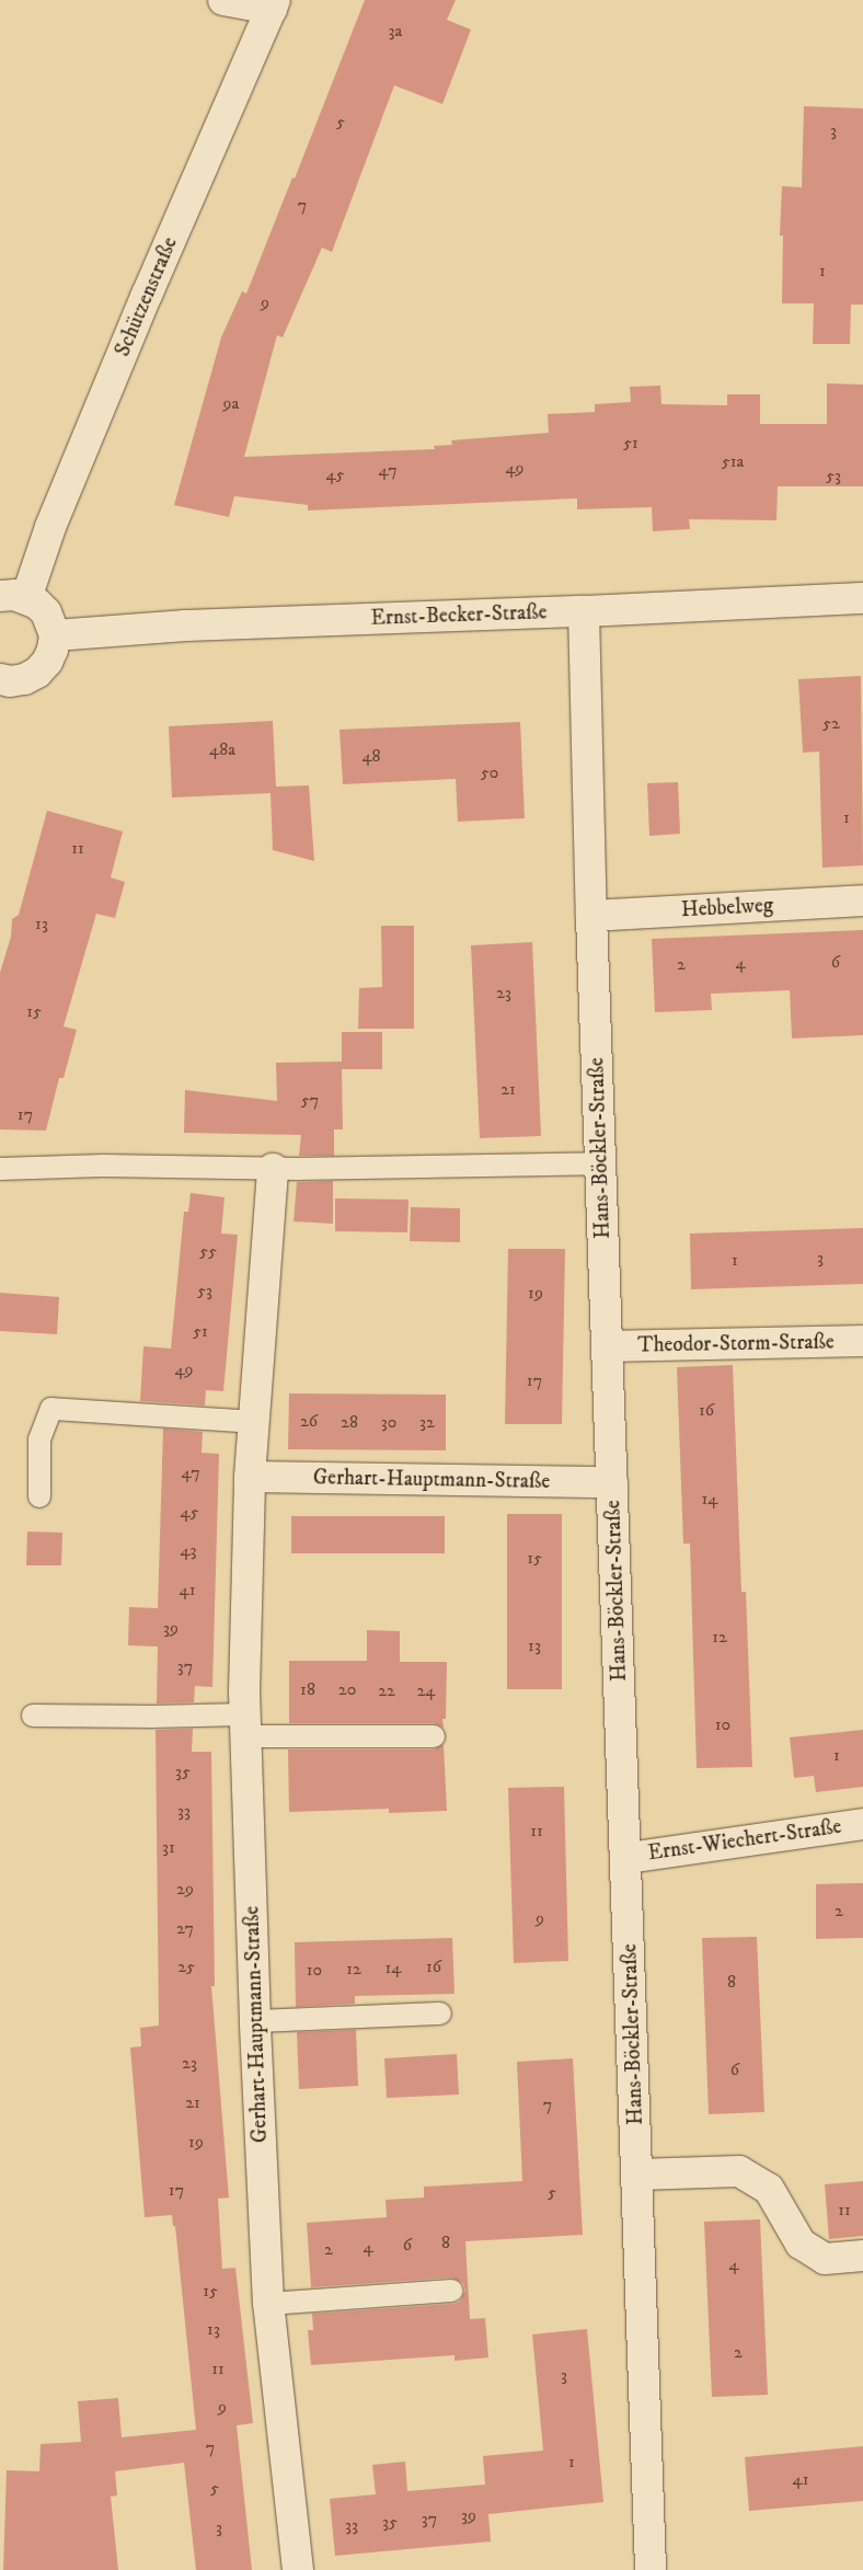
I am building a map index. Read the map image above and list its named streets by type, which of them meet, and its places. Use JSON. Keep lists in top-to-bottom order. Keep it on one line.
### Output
{"streets":{"street":["Schützenstraße","Ernst-Becker-Straße","Hebbelweg","Hans-Böckler-Straße","Theodor-Storm-Straße","Gerhart-Hauptmann-Straße","Ernst-Wiechert-Straße"]},"crossings":[["Ernst-Becker-Straße","Hans-Böckler-Straße"],["Hebbelweg","Hans-Böckler-Straße"],["Hans-Böckler-Straße","Theodor-Storm-Straße"],["Hans-Böckler-Straße","Gerhart-Hauptmann-Straße"],["Hans-Böckler-Straße","Ernst-Wiechert-Straße"]],"house_numbers":["3a","5","3","7","1","9","9a","51","51a","49","47","45","53","52","48a","48","50","1","11","13","6","4","2","23","15","21","57","17","55","3","1","53","19","51","49","17","16","26","28","30","32","47","14","45","43","15","41","39","12","13","37","18","20","22","24","10","1","35","33","11","31","29","2","9","27","25","16","14","12","10","8","23","6","21","7","19","17","5","11","8","6","4","2","4","15","13","2","11","3","9","7","1","41","5","39","37","35","33","3"]}
